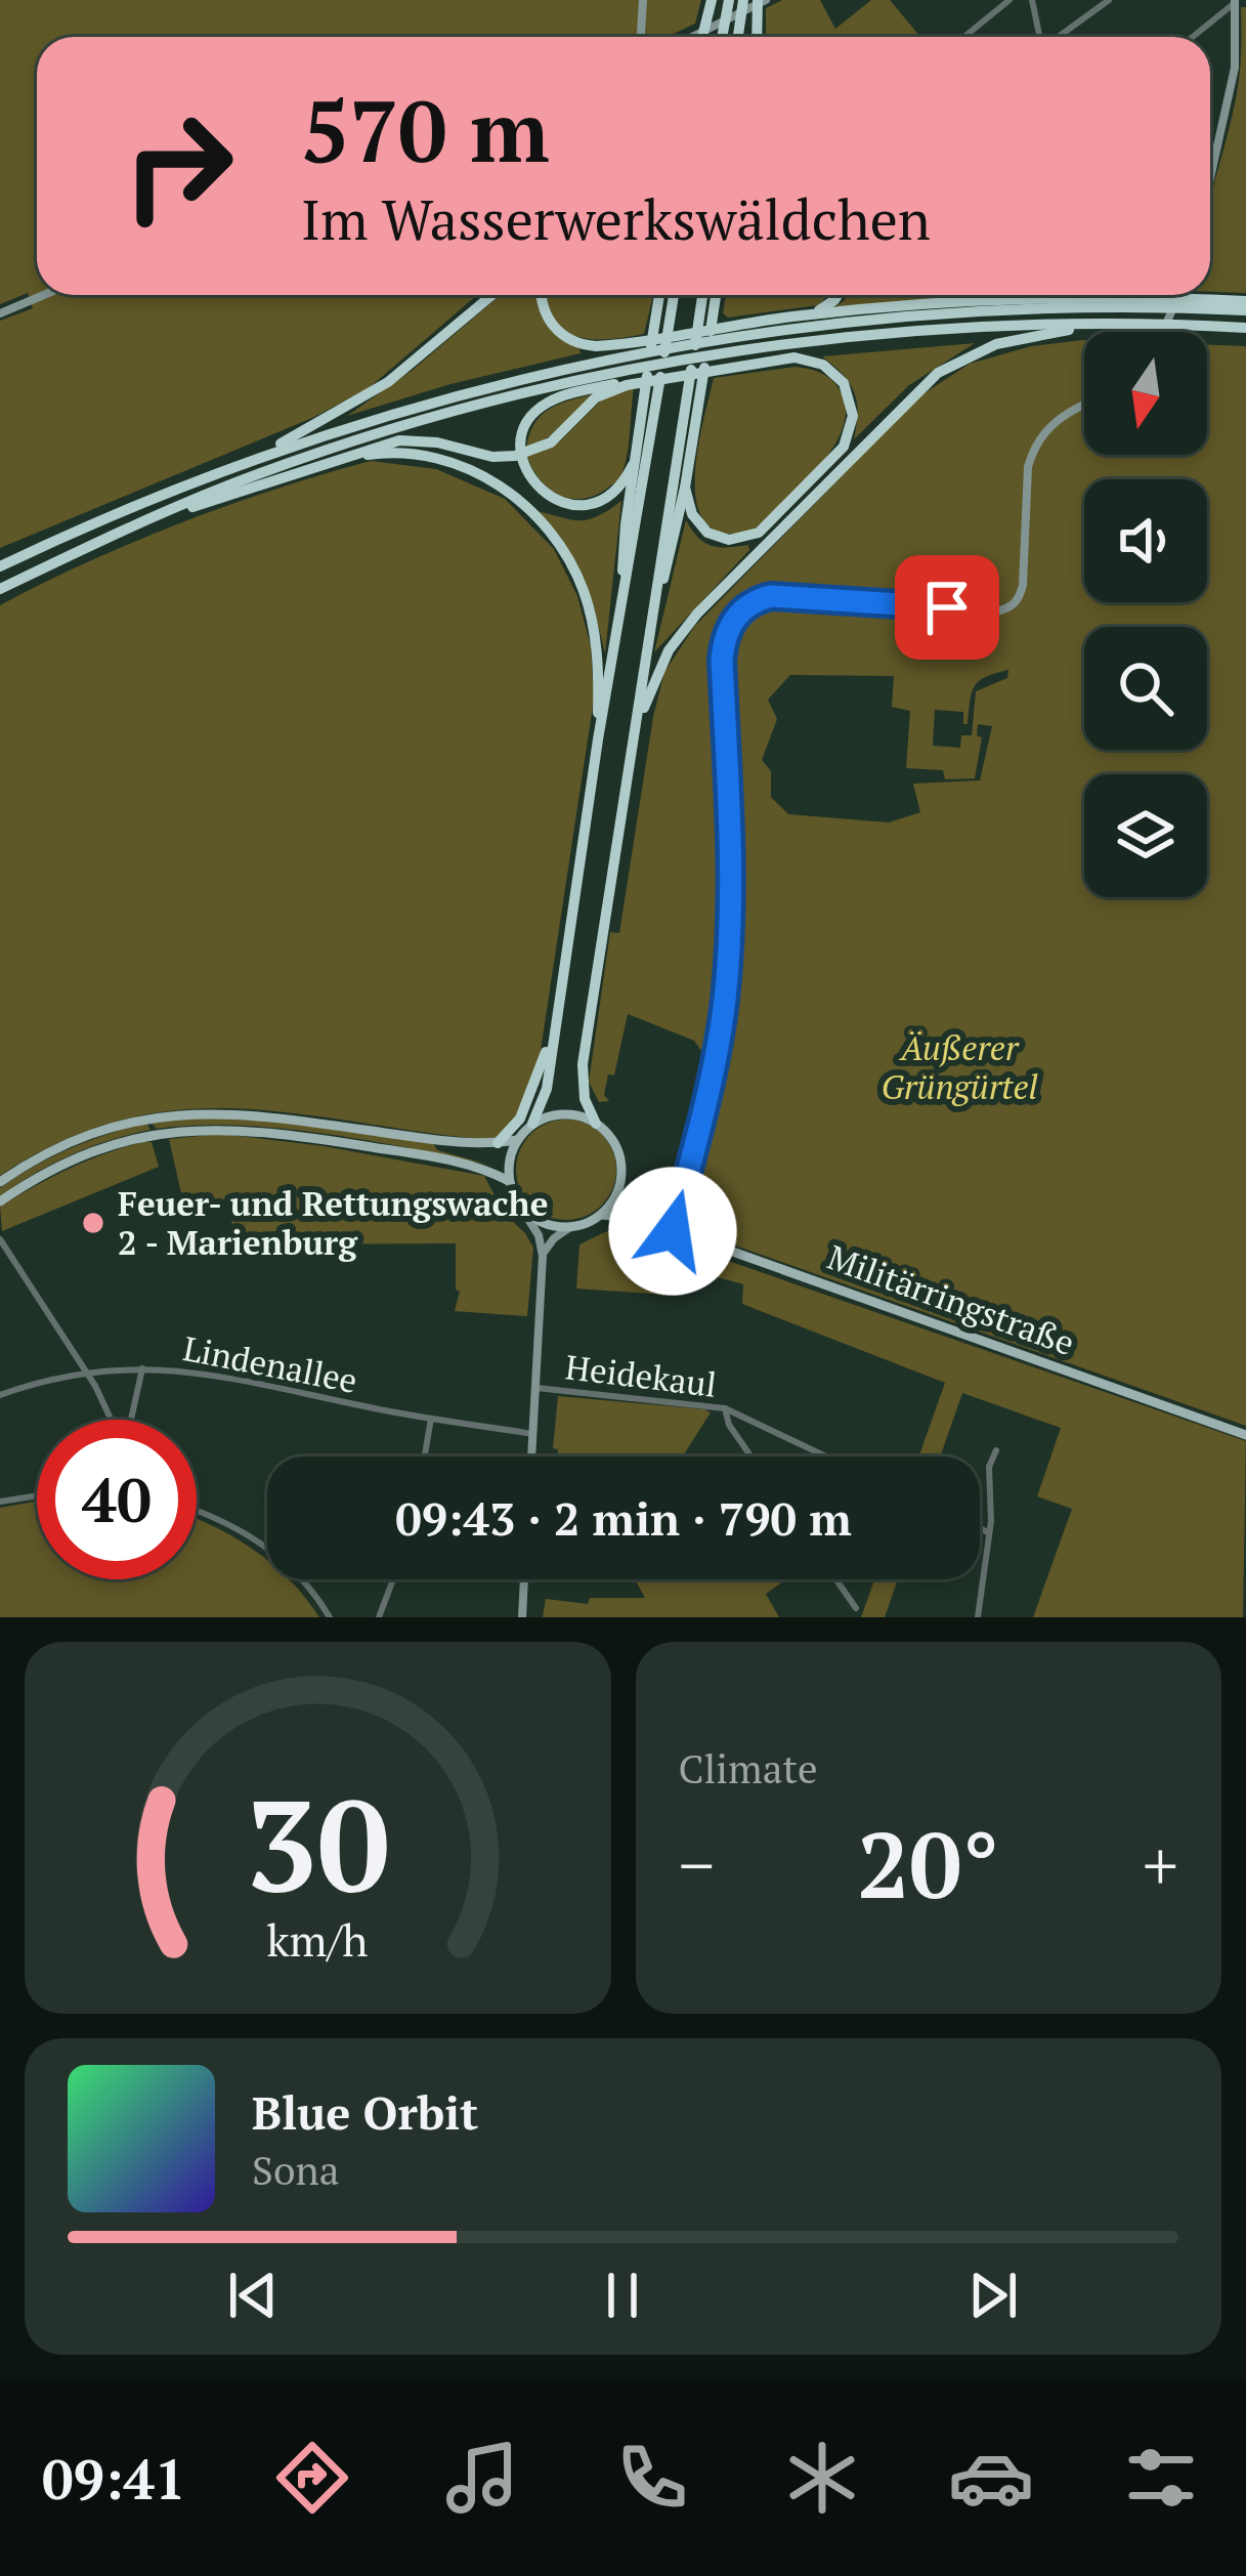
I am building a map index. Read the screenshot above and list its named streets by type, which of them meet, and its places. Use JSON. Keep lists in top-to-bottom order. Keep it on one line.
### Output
{"streets":{"main road":["Militärringstraße"],"street":["Lindenallee","Heidekaul"]},"parks":["Äußerer Grüngürtel"],"places":["Feuer- und Rettungswache 2 - Marienburg"],"north":"bottom","page":{"turn":["570 m","Im Wasserwerkswäldchen"],"limit":"40","trip":"09:43 · 2 min · 790 m","tile":"Climate","heat":["−","20°","+"],"song":["Blue Orbit","Sona"],"tabs":"09:41","gauge":["30","km/h"]}}
